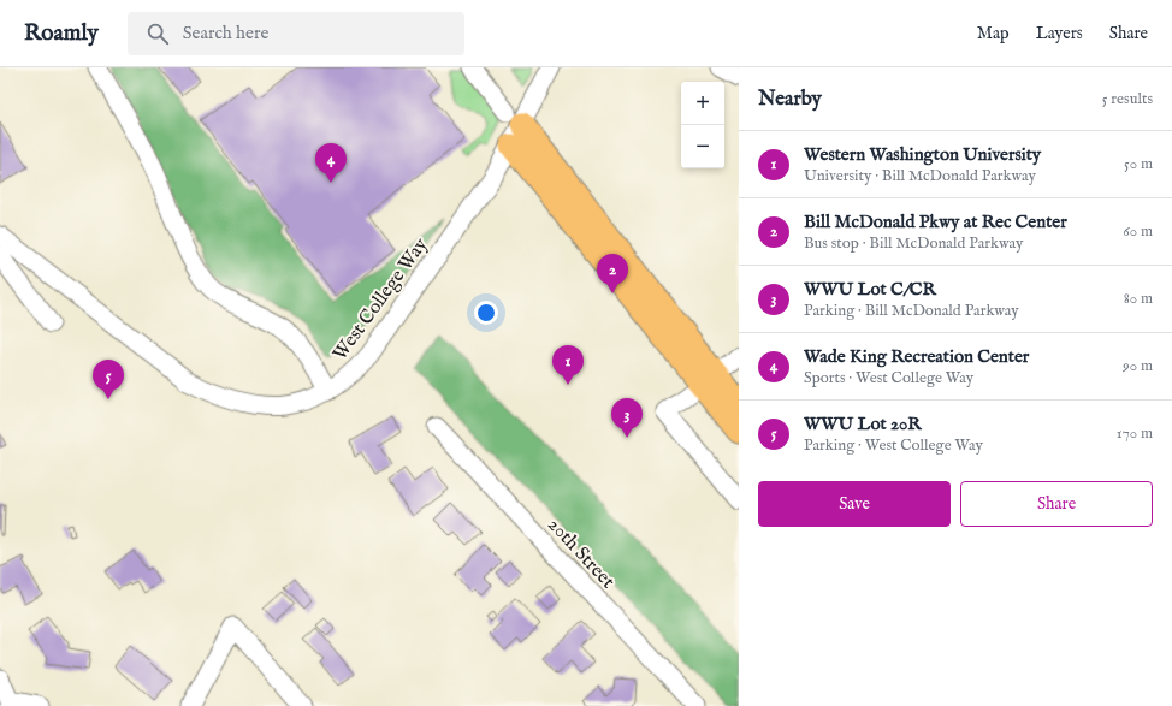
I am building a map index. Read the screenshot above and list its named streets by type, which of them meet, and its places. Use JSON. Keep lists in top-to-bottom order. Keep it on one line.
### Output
{"streets":{"street":["West College Way","20th Street"]},"page":{"header":"Roamly","search":"Search here","nav":["Map","Layers","Share"],"heading":["Nearby","5 results"],"map_buttons":["+","−"],"list":[{"mark":"1","name":"Western Washington University","note":"University · Bill McDonald Parkway","value":"50 m"},{"mark":"2","name":"Bill McDonald Pkwy at Rec Center","note":"Bus stop · Bill McDonald Parkway","value":"60 m"},{"mark":"3","name":"WWU Lot C/CR","note":"Parking · Bill McDonald Parkway","value":"80 m"},{"mark":"4","name":"Wade King Recreation Center","note":"Sports · West College Way","value":"90 m"},{"mark":"5","name":"WWU Lot 20R","note":"Parking · West College Way","value":"170 m"}],"pins":["4","2","1","5","3"],"buttons":["Save","Share"]}}
